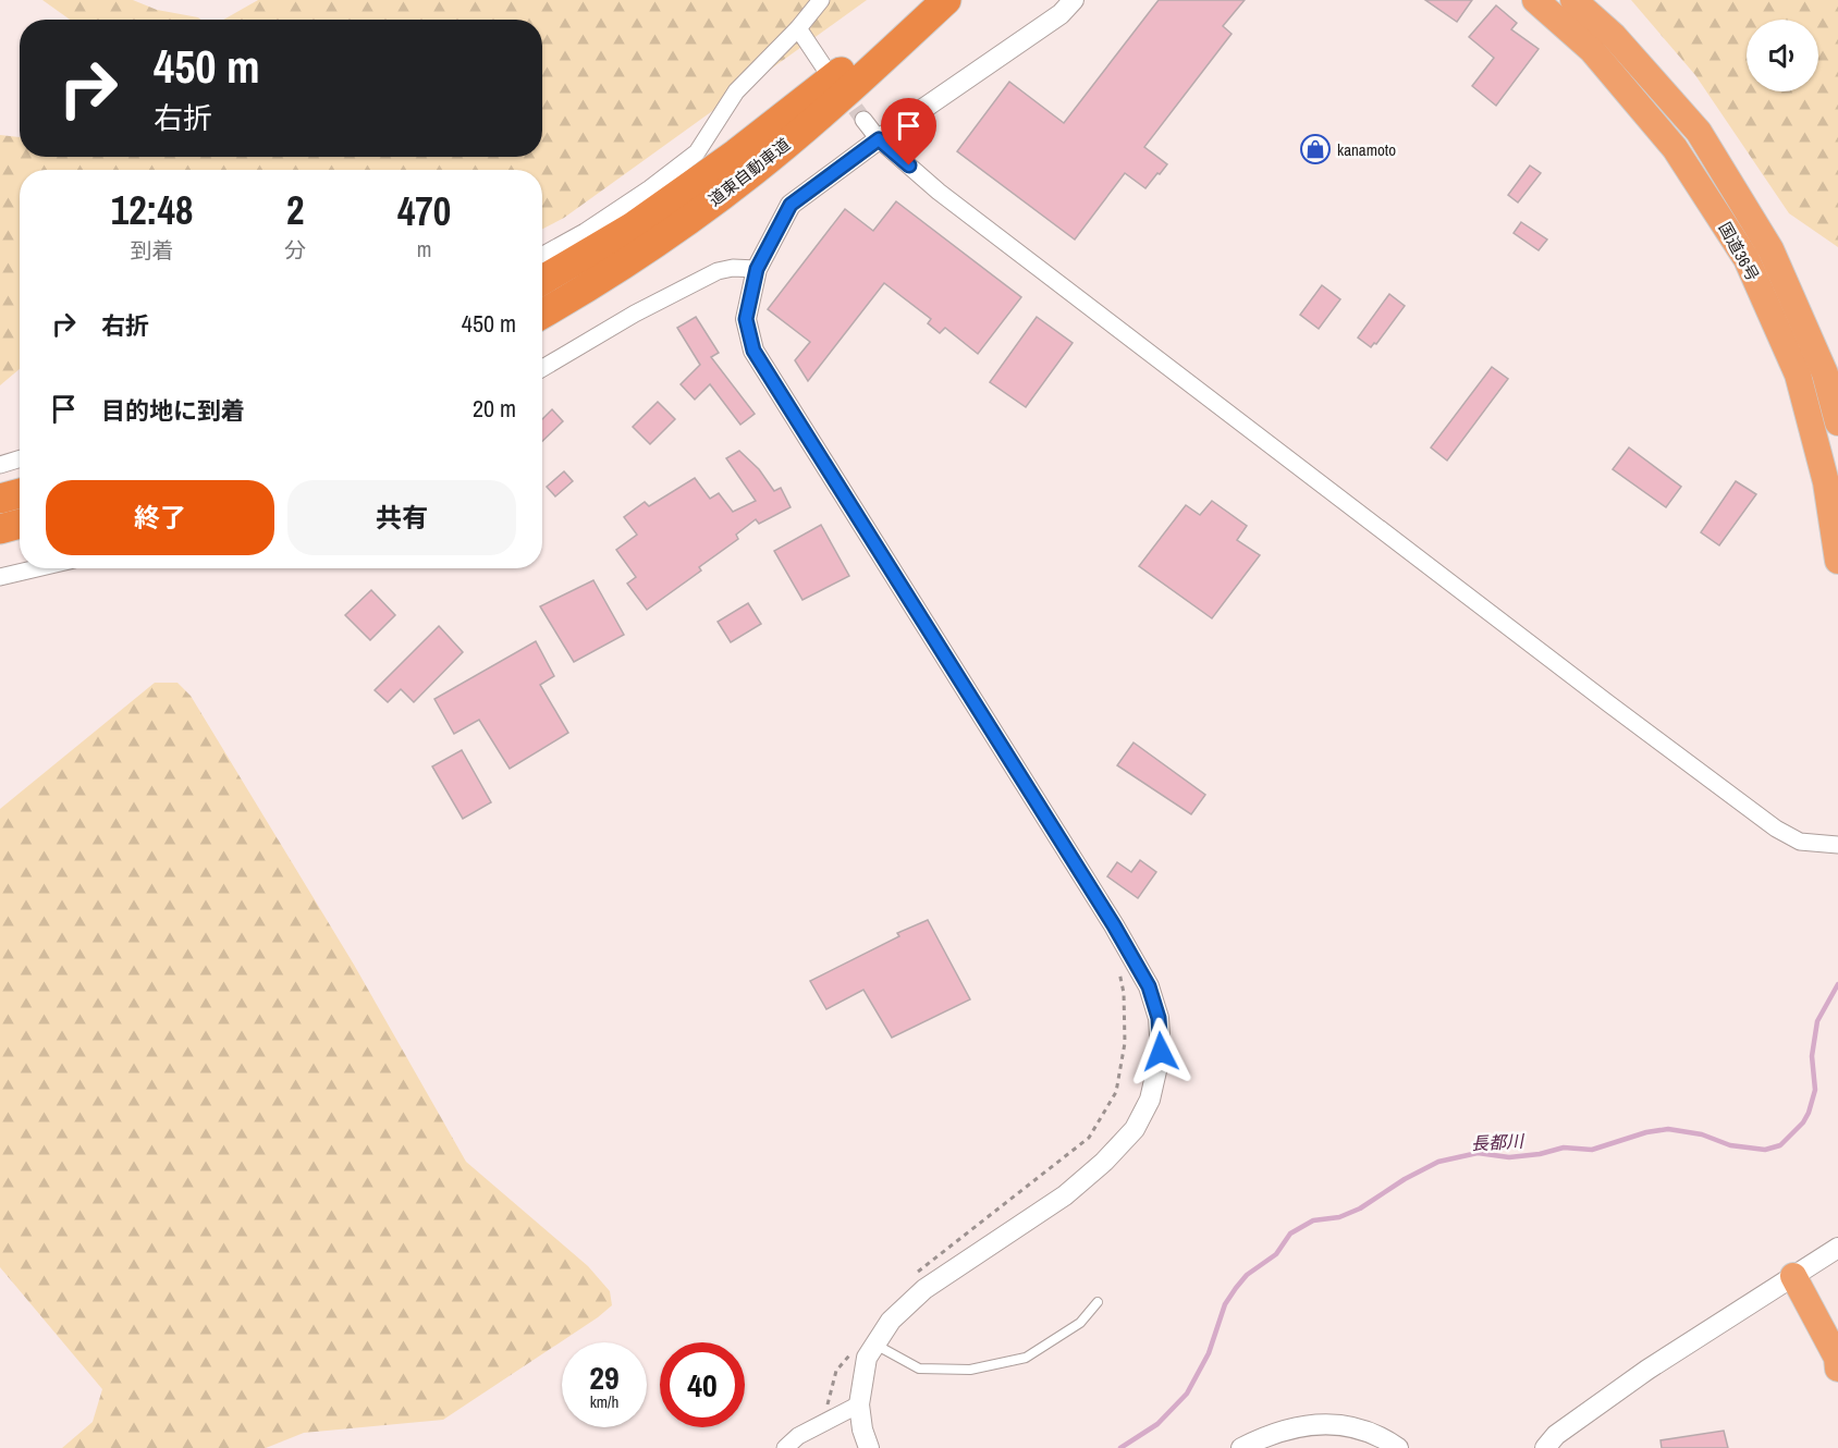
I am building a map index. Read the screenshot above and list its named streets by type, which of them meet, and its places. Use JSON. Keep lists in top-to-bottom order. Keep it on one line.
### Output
{"streets":{"highway":["道東自動車道","国道36号"]},"water":["長都川"],"places":{"shop":["kanamoto"]},"page":{"turn":["450 m","右折"],"eta":["12:48","到着","2","分","470","m"],"list":[{"name":"右折","value":"450 m"},{"name":"目的地に到着","value":"20 m"}],"buttons":["終了","共有"],"speed":"29 km/h","limit":"40"}}
